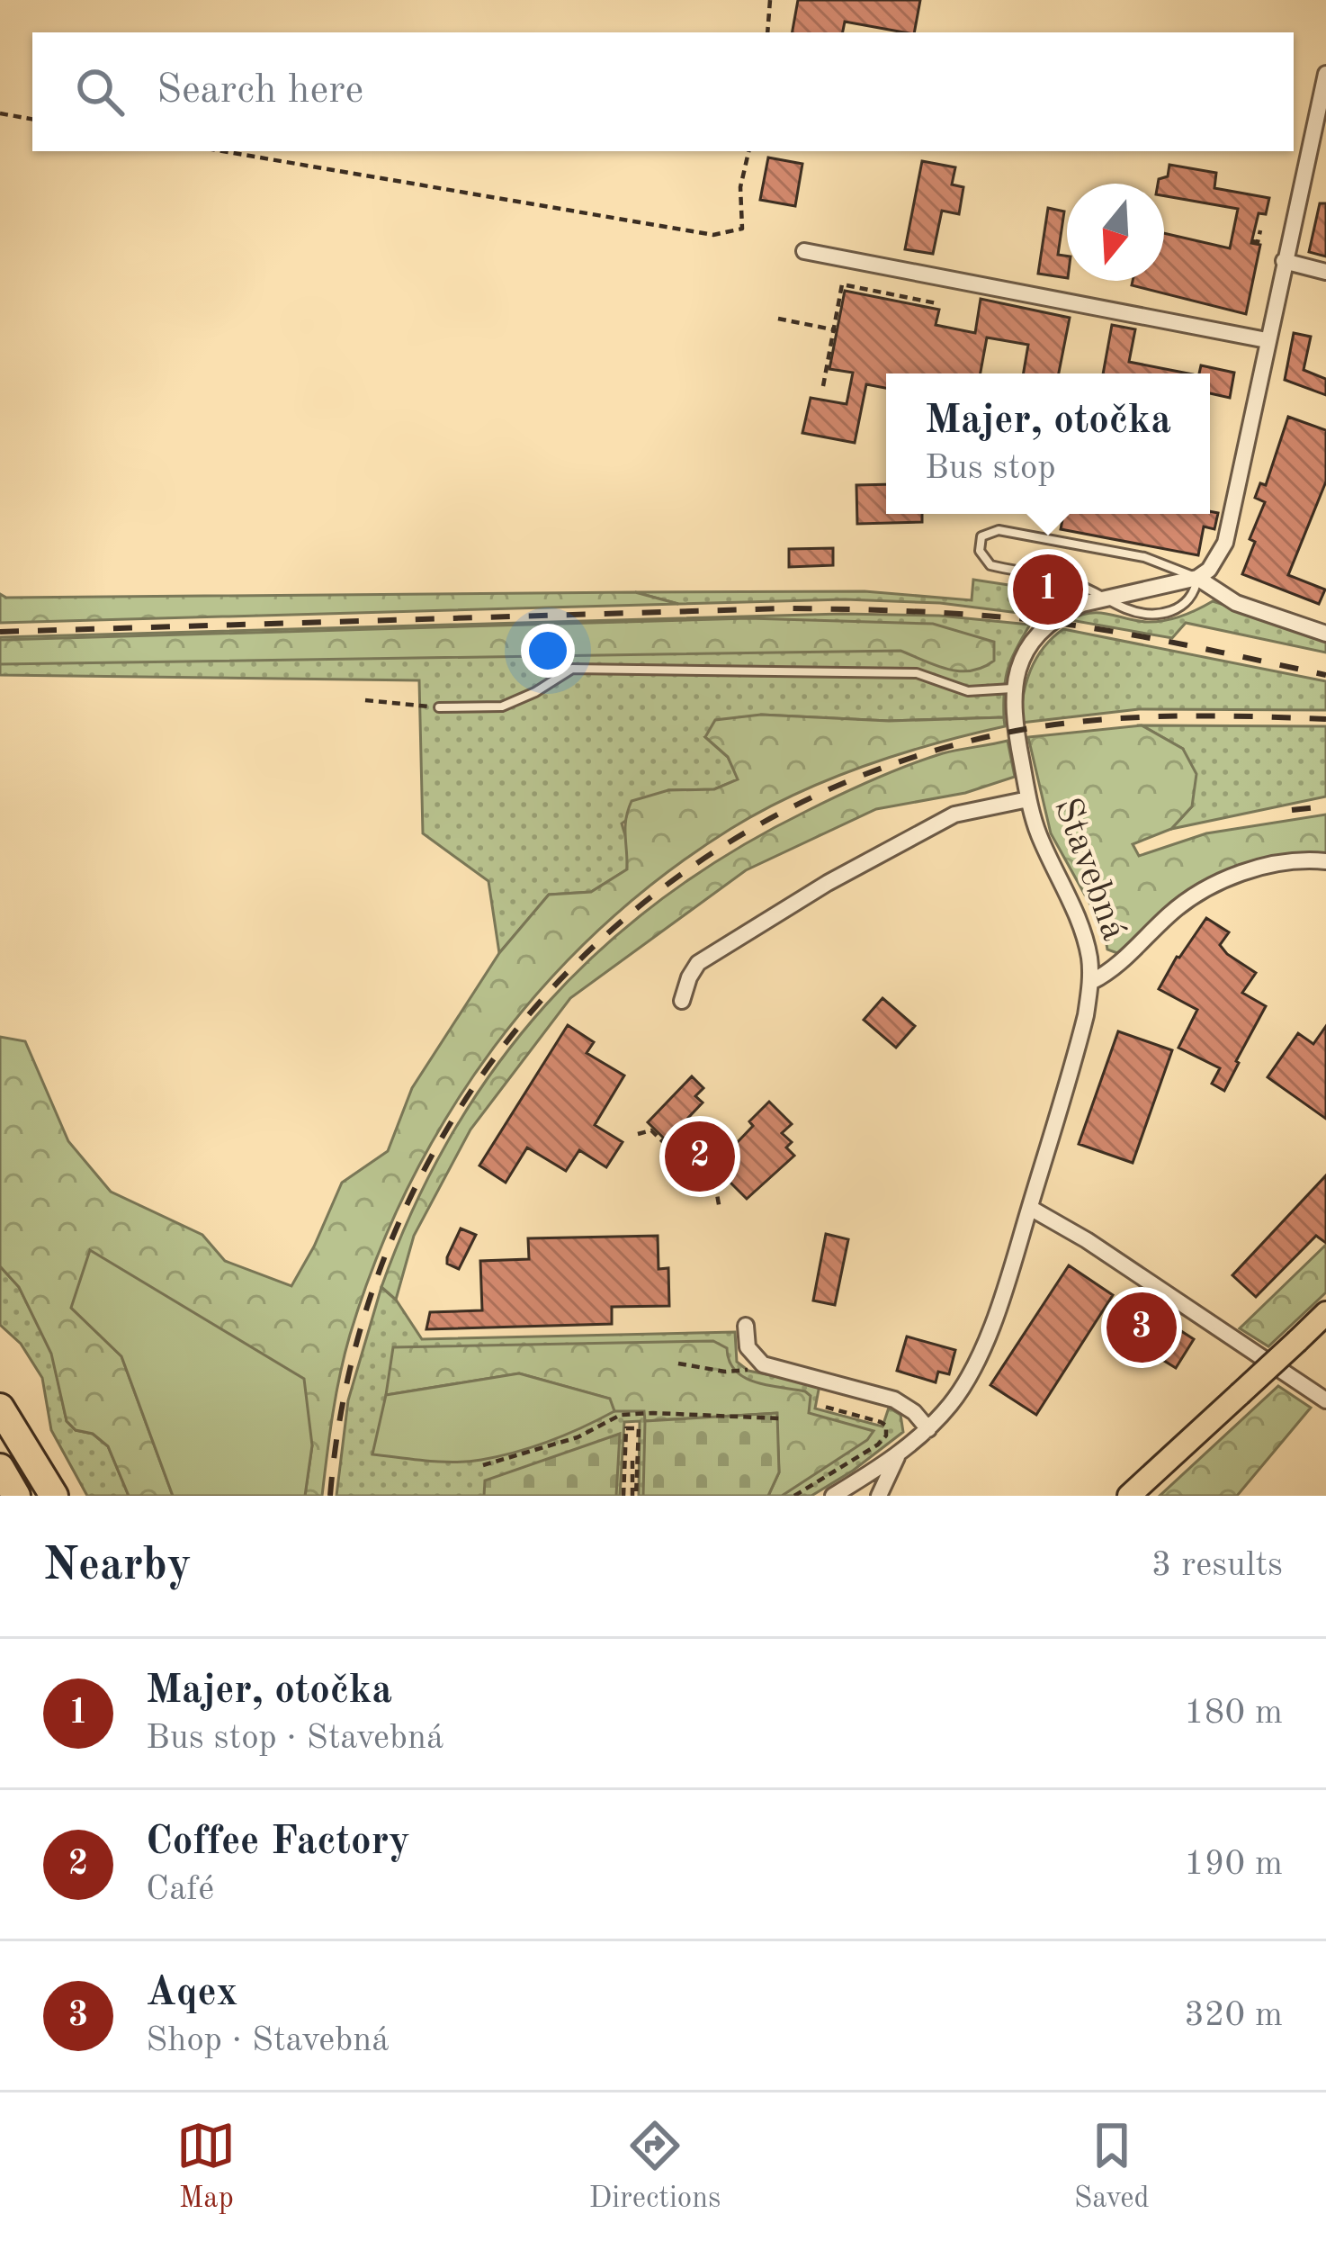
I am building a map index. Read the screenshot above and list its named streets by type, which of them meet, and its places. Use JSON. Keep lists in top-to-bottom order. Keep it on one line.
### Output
{"streets":{"street":["Stavebná"]},"north":"bottom","page":{"search":"Search here","popup":["Majer, otočka","Bus stop"],"pins":["1","2","3"],"heading":["Nearby","3 results"],"list":[{"mark":"1","name":"Majer, otočka","note":"Bus stop · Stavebná","value":"180 m"},{"mark":"2","name":"Coffee Factory","note":"Café","value":"190 m"},{"mark":"3","name":"Aqex","note":"Shop · Stavebná","value":"320 m"}],"nav":["Map","Directions","Saved"]}}
